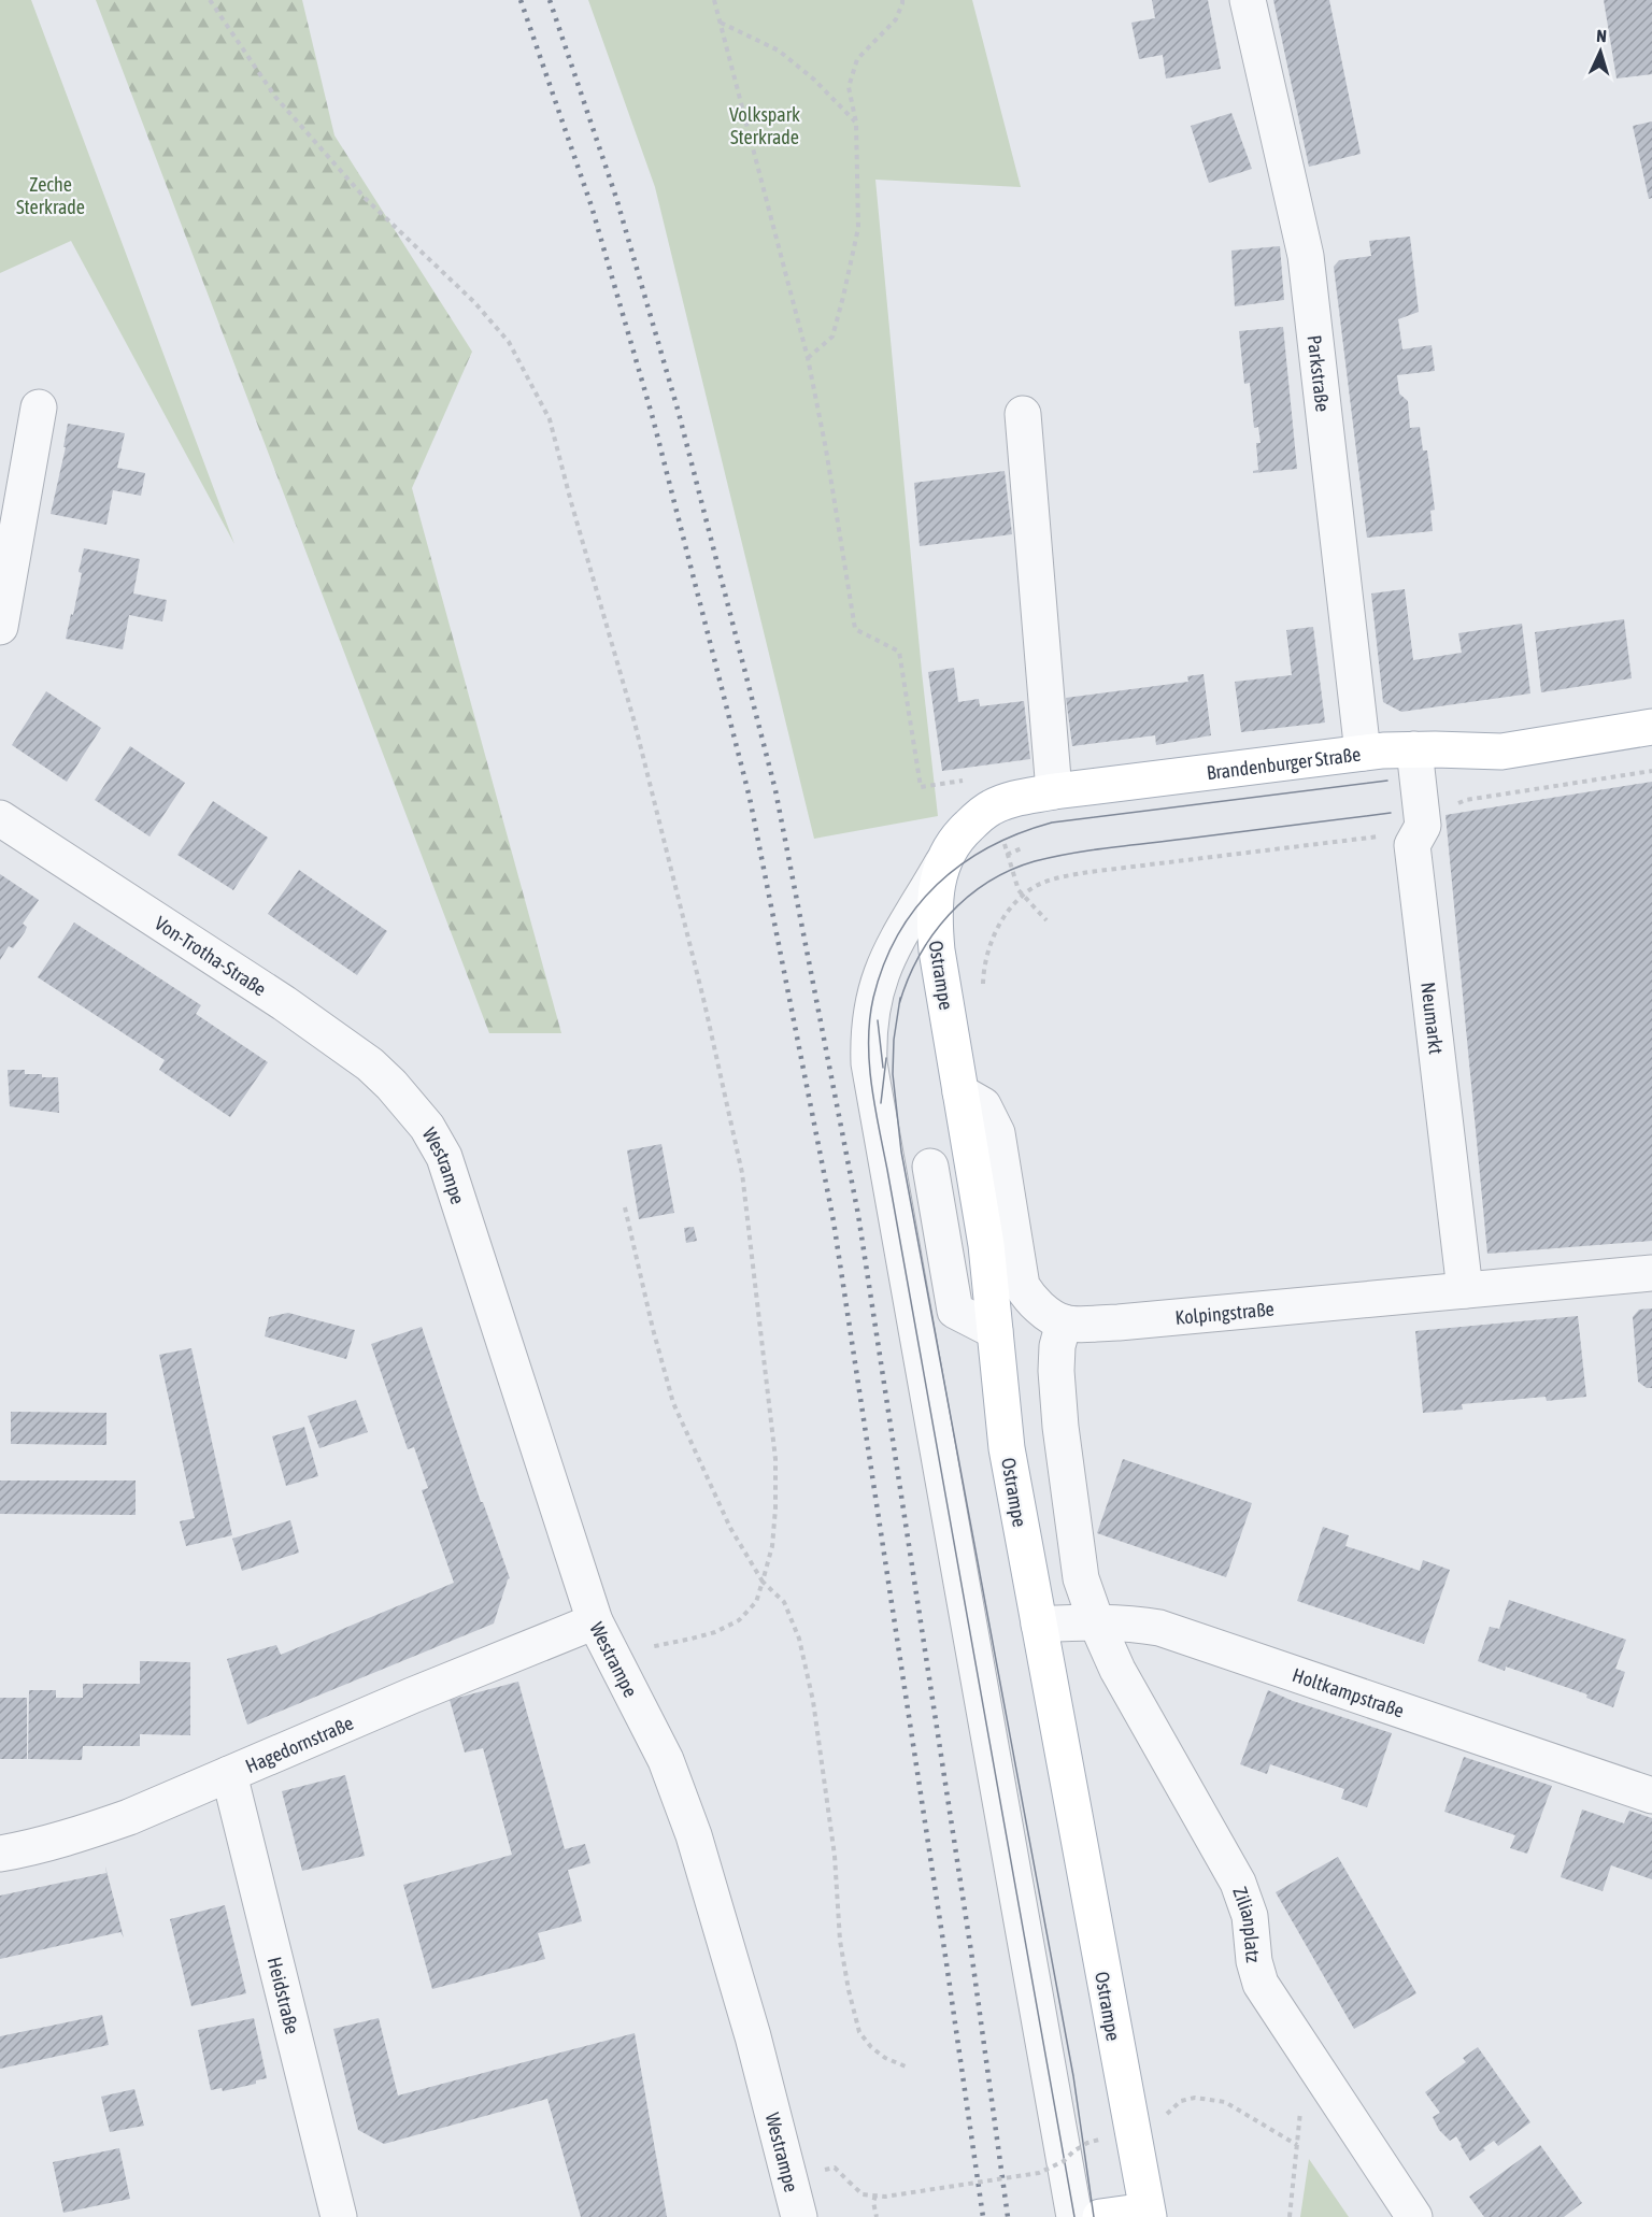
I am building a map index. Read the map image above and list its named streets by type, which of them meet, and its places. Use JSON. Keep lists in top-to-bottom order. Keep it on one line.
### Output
{"streets":{"main road":["Brandenburger Straße","Ostrampe"],"street":["Parkstraße","Von-Trotha-Straße","Neumarkt","Westrampe","Kolpingstraße","Holtkampstraße","Hagedornstraße","Zilianplatz","Heidstraße"]},"crossings":[["Parkstraße","Brandenburger Straße"],["Brandenburger Straße","Ostrampe"],["Brandenburger Straße","Neumarkt"],["Von-Trotha-Straße","Westrampe"],["Ostrampe","Holtkampstraße"],["Neumarkt","Kolpingstraße"],["Westrampe","Hagedornstraße"],["Holtkampstraße","Zilianplatz"],["Hagedornstraße","Heidstraße"]],"parks":["Volkspark Sterkrade","Zeche Sterkrade"],"north":"top"}
